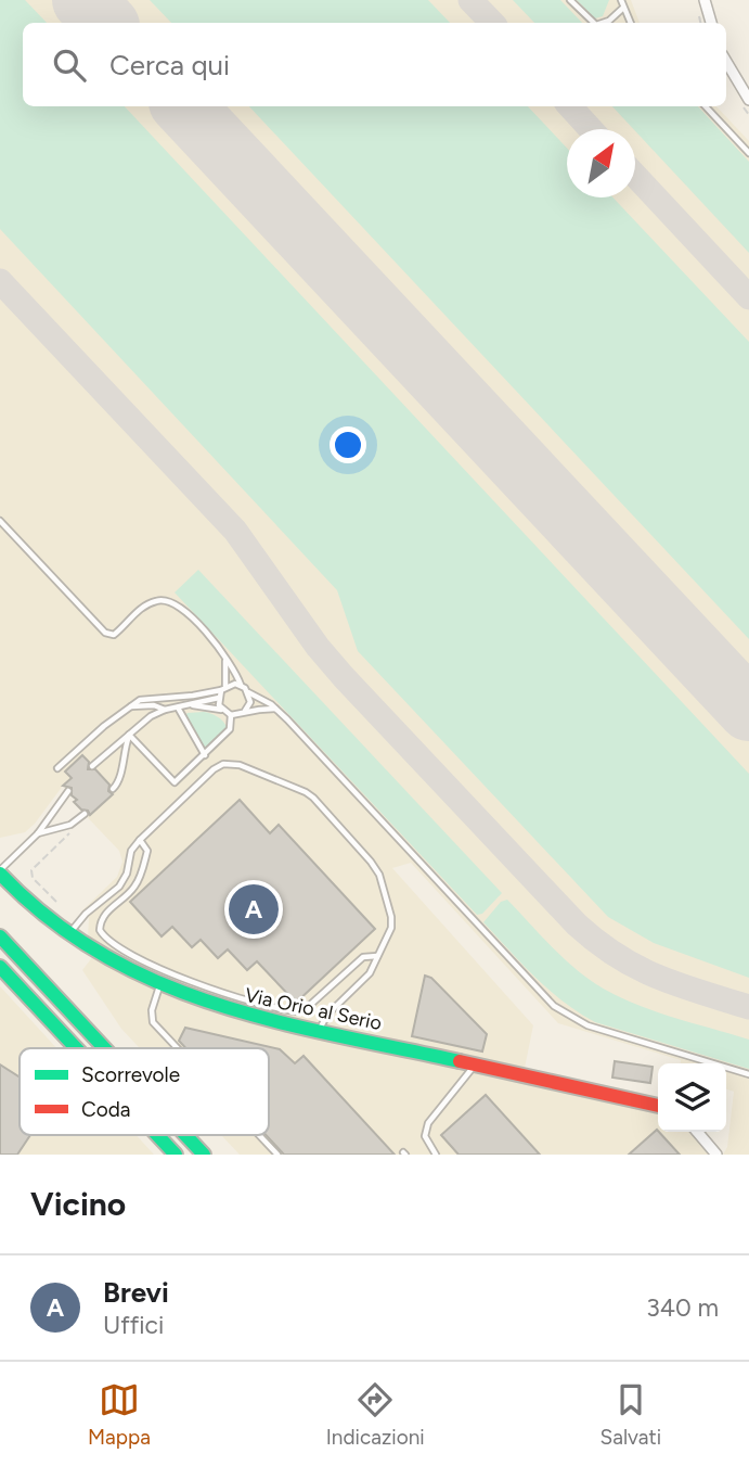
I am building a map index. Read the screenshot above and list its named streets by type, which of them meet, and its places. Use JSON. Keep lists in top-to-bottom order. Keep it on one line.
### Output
{"streets":{"main road":["Via Orio al Serio"]},"legend":["Scorrevole","Coda"],"north":"top right","page":{"search":"Cerca qui","pins":"A","heading":"Vicino","list":[{"mark":"A","name":"Brevi","note":"Uffici","value":"340 m"}],"nav":["Mappa","Indicazioni","Salvati"]}}
